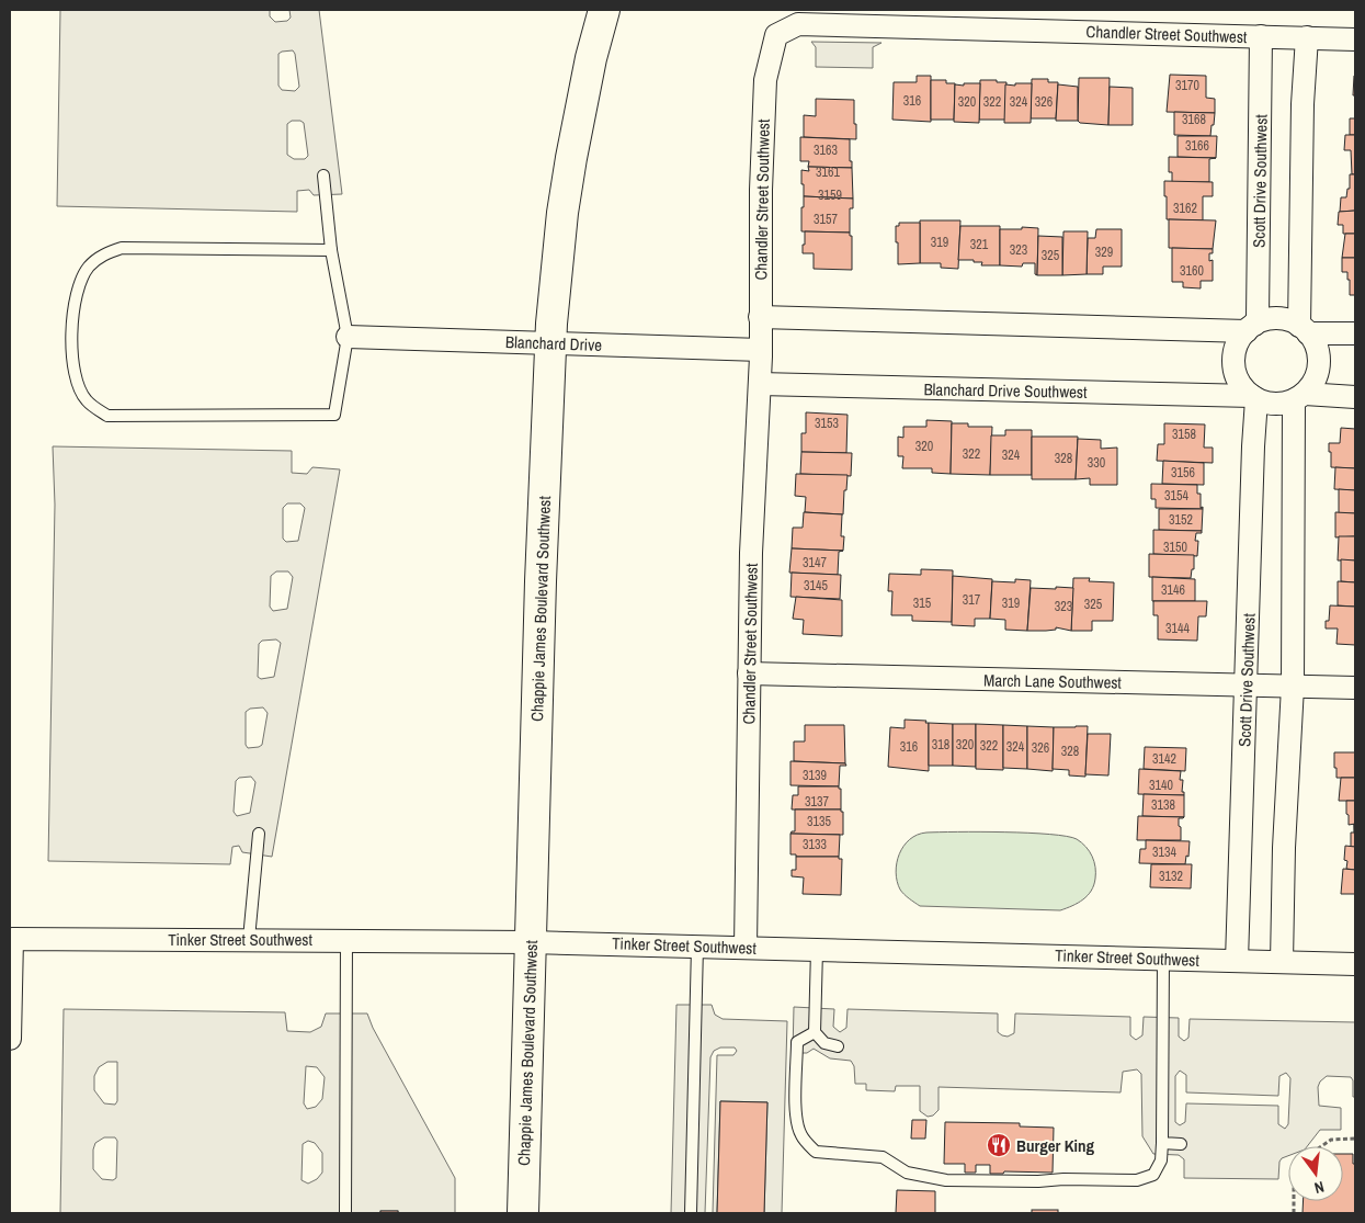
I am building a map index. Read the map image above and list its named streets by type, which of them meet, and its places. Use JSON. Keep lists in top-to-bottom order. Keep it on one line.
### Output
{"streets":{"street":["Chandler Street Southwest","Scott Drive Southwest","Blanchard Drive","Blanchard Drive Southwest","Chappie James Boulevard Southwest","March Lane Southwest","Tinker Street Southwest"]},"crossings":[["Chandler Street Southwest","Scott Drive Southwest"],["Chandler Street Southwest","Blanchard Drive"],["Chandler Street Southwest","Blanchard Drive Southwest"],["Chandler Street Southwest","March Lane Southwest"],["Chandler Street Southwest","Tinker Street Southwest"],["Scott Drive Southwest","Blanchard Drive Southwest"],["Scott Drive Southwest","March Lane Southwest"],["Scott Drive Southwest","Tinker Street Southwest"],["Blanchard Drive","Chappie James Boulevard Southwest"],["Chappie James Boulevard Southwest","Tinker Street Southwest"]],"places":{"restaurant":["Burger King"]},"house_numbers":["3170","316","320","322","324","326","3168","3166","3163","3161","3159","3162","3157","319","321","323","329","325","3160","3153","3158","320","322","324","328","330","3156","3154","3152","3150","3147","3145","3146","317","315","319","325","323","3144","318","320","322","316","324","326","328","3142","3139","3140","3137","3138","3135","3133","3134","3132"],"north":"bottom"}
